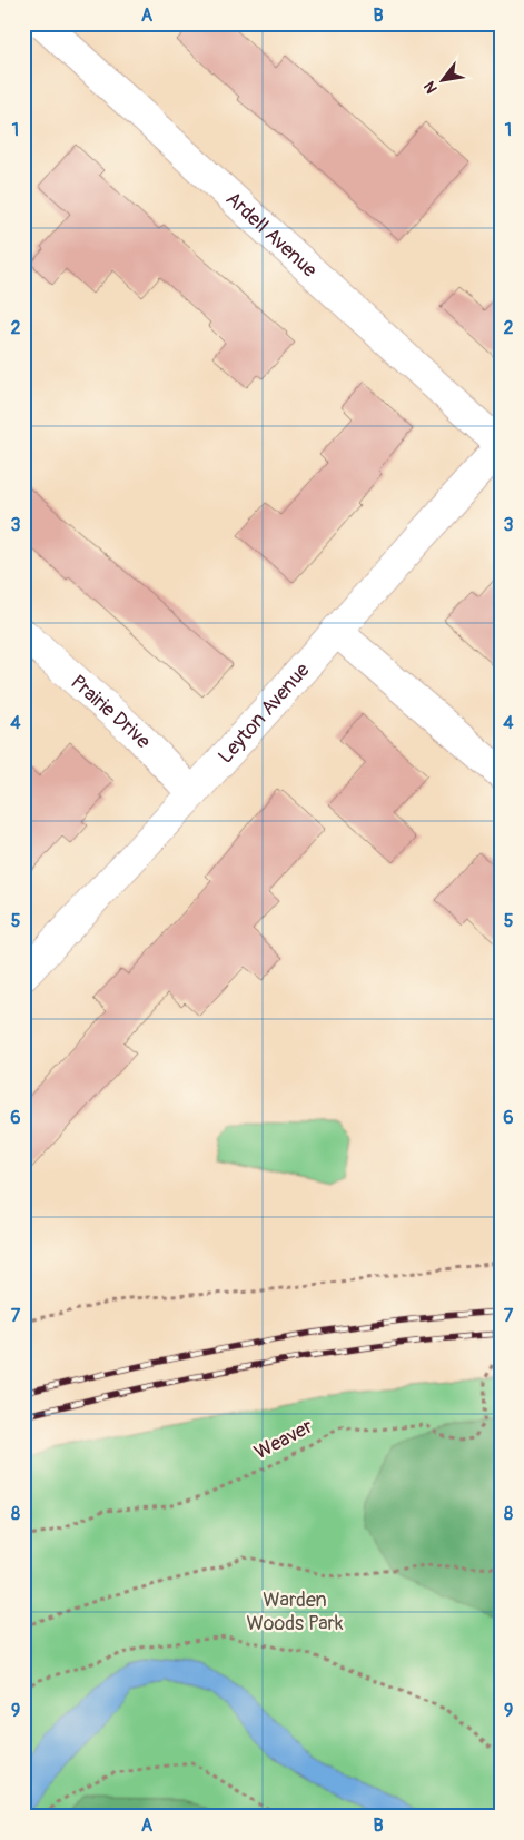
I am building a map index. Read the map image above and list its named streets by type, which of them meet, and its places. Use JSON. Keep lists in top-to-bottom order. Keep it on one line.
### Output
{"streets":{"street":["Ardell Avenue","Prairie Drive","Leyton Avenue"],"path":["Weaver"]},"crossings":[["Ardell Avenue","Leyton Avenue"],["Prairie Drive","Leyton Avenue"]],"parks":["Warden Woods Park"],"north":"bottom left","grid":{"columns":["A","B"],"rows":["1","2","3","4","5","6","7","8","9"]}}
